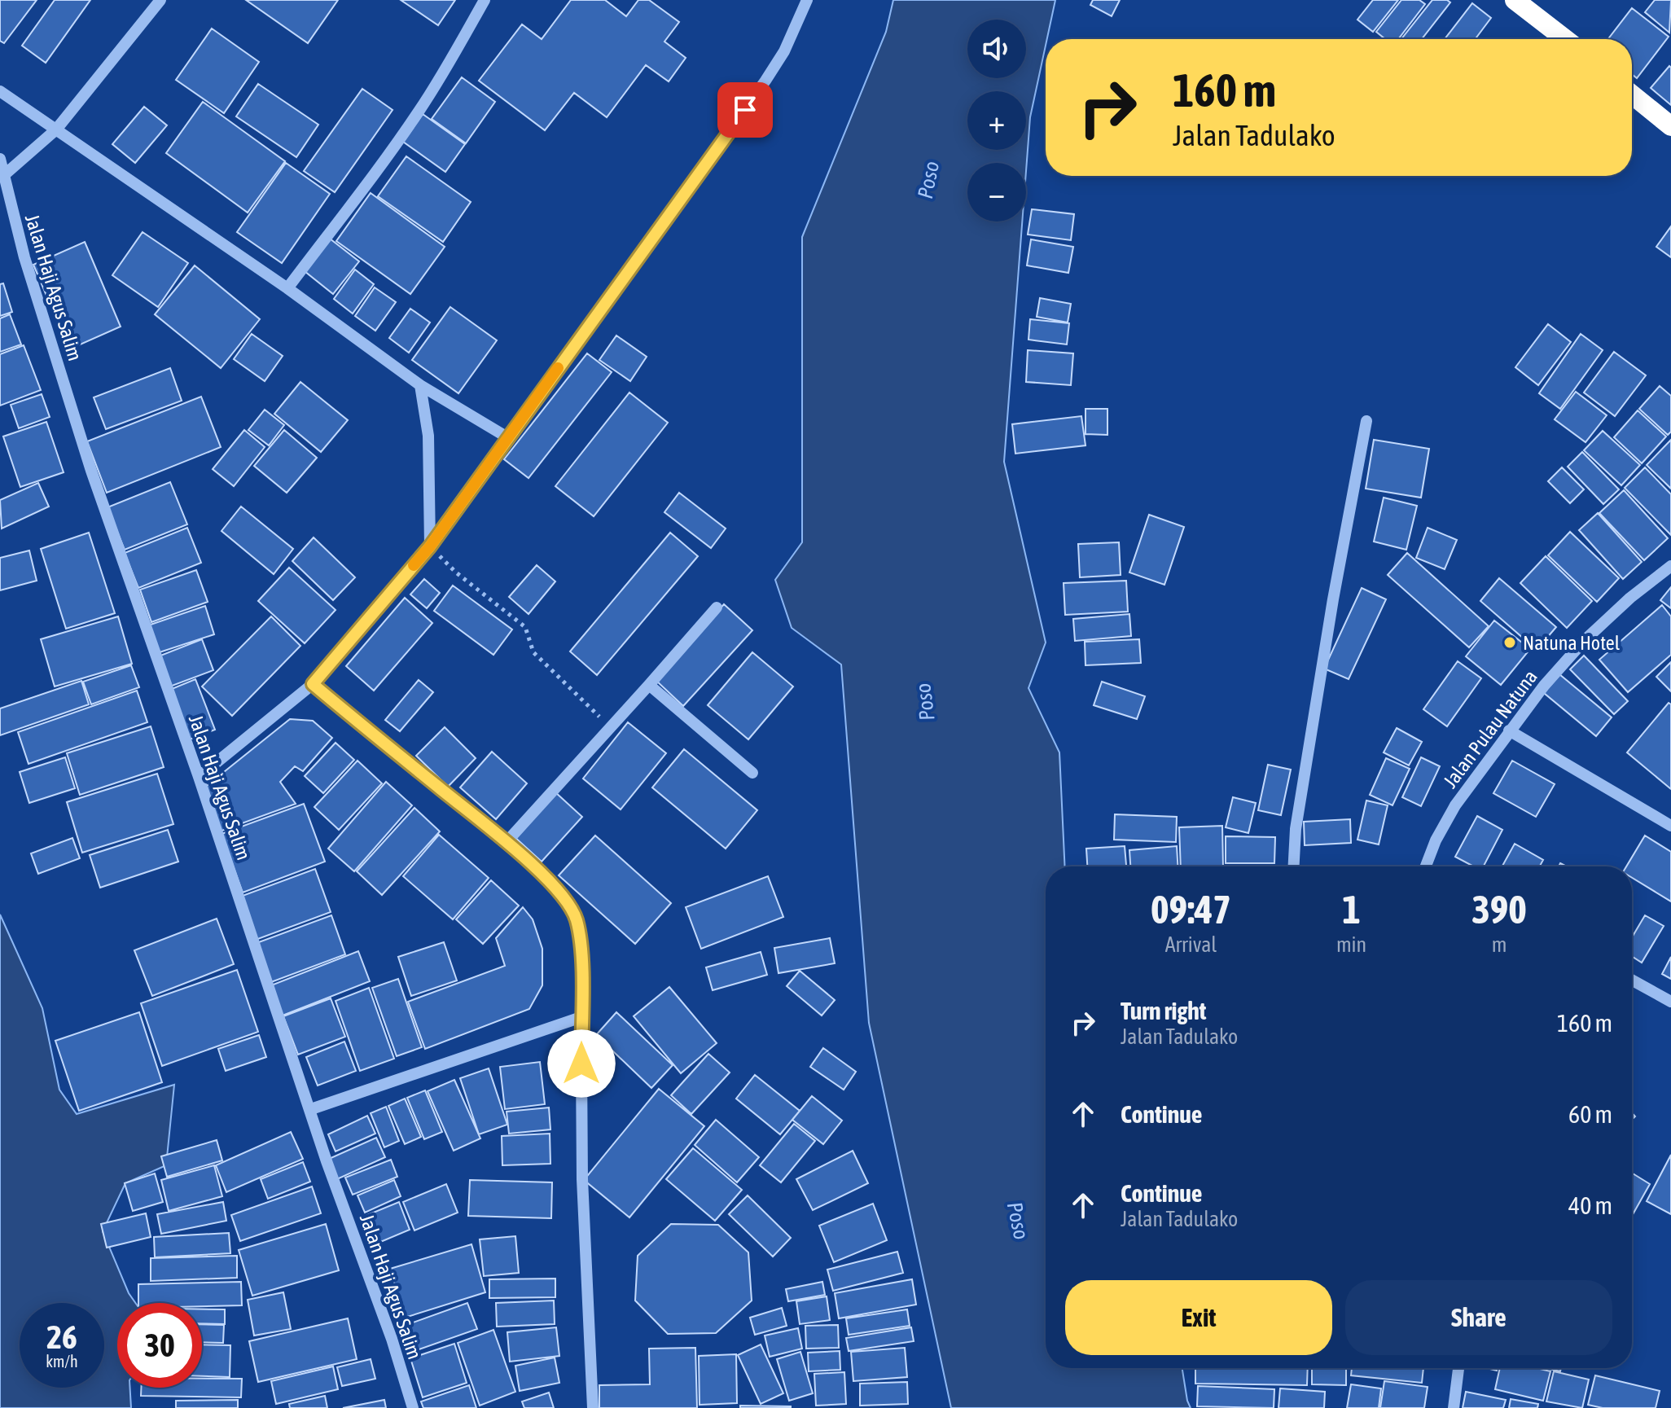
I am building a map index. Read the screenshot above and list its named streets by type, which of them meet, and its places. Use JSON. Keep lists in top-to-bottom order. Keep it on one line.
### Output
{"streets":{"street":["Jalan Haji Agus Salim","Jalan Pulau Natuna"]},"water":["Poso"],"places":["Natuna Hotel"],"page":{"map_buttons":["+","−"],"turn":["160 m","Jalan Tadulako"],"eta":["09:47","Arrival","1","min","390","m"],"list":[{"name":"Turn right","note":"Jalan Tadulako","value":"160 m"},{"name":"Continue","value":"60 m"},{"name":"Continue","note":"Jalan Tadulako","value":"40 m"}],"buttons":["Exit","Share"],"speed":"26 km/h","limit":"30"}}
